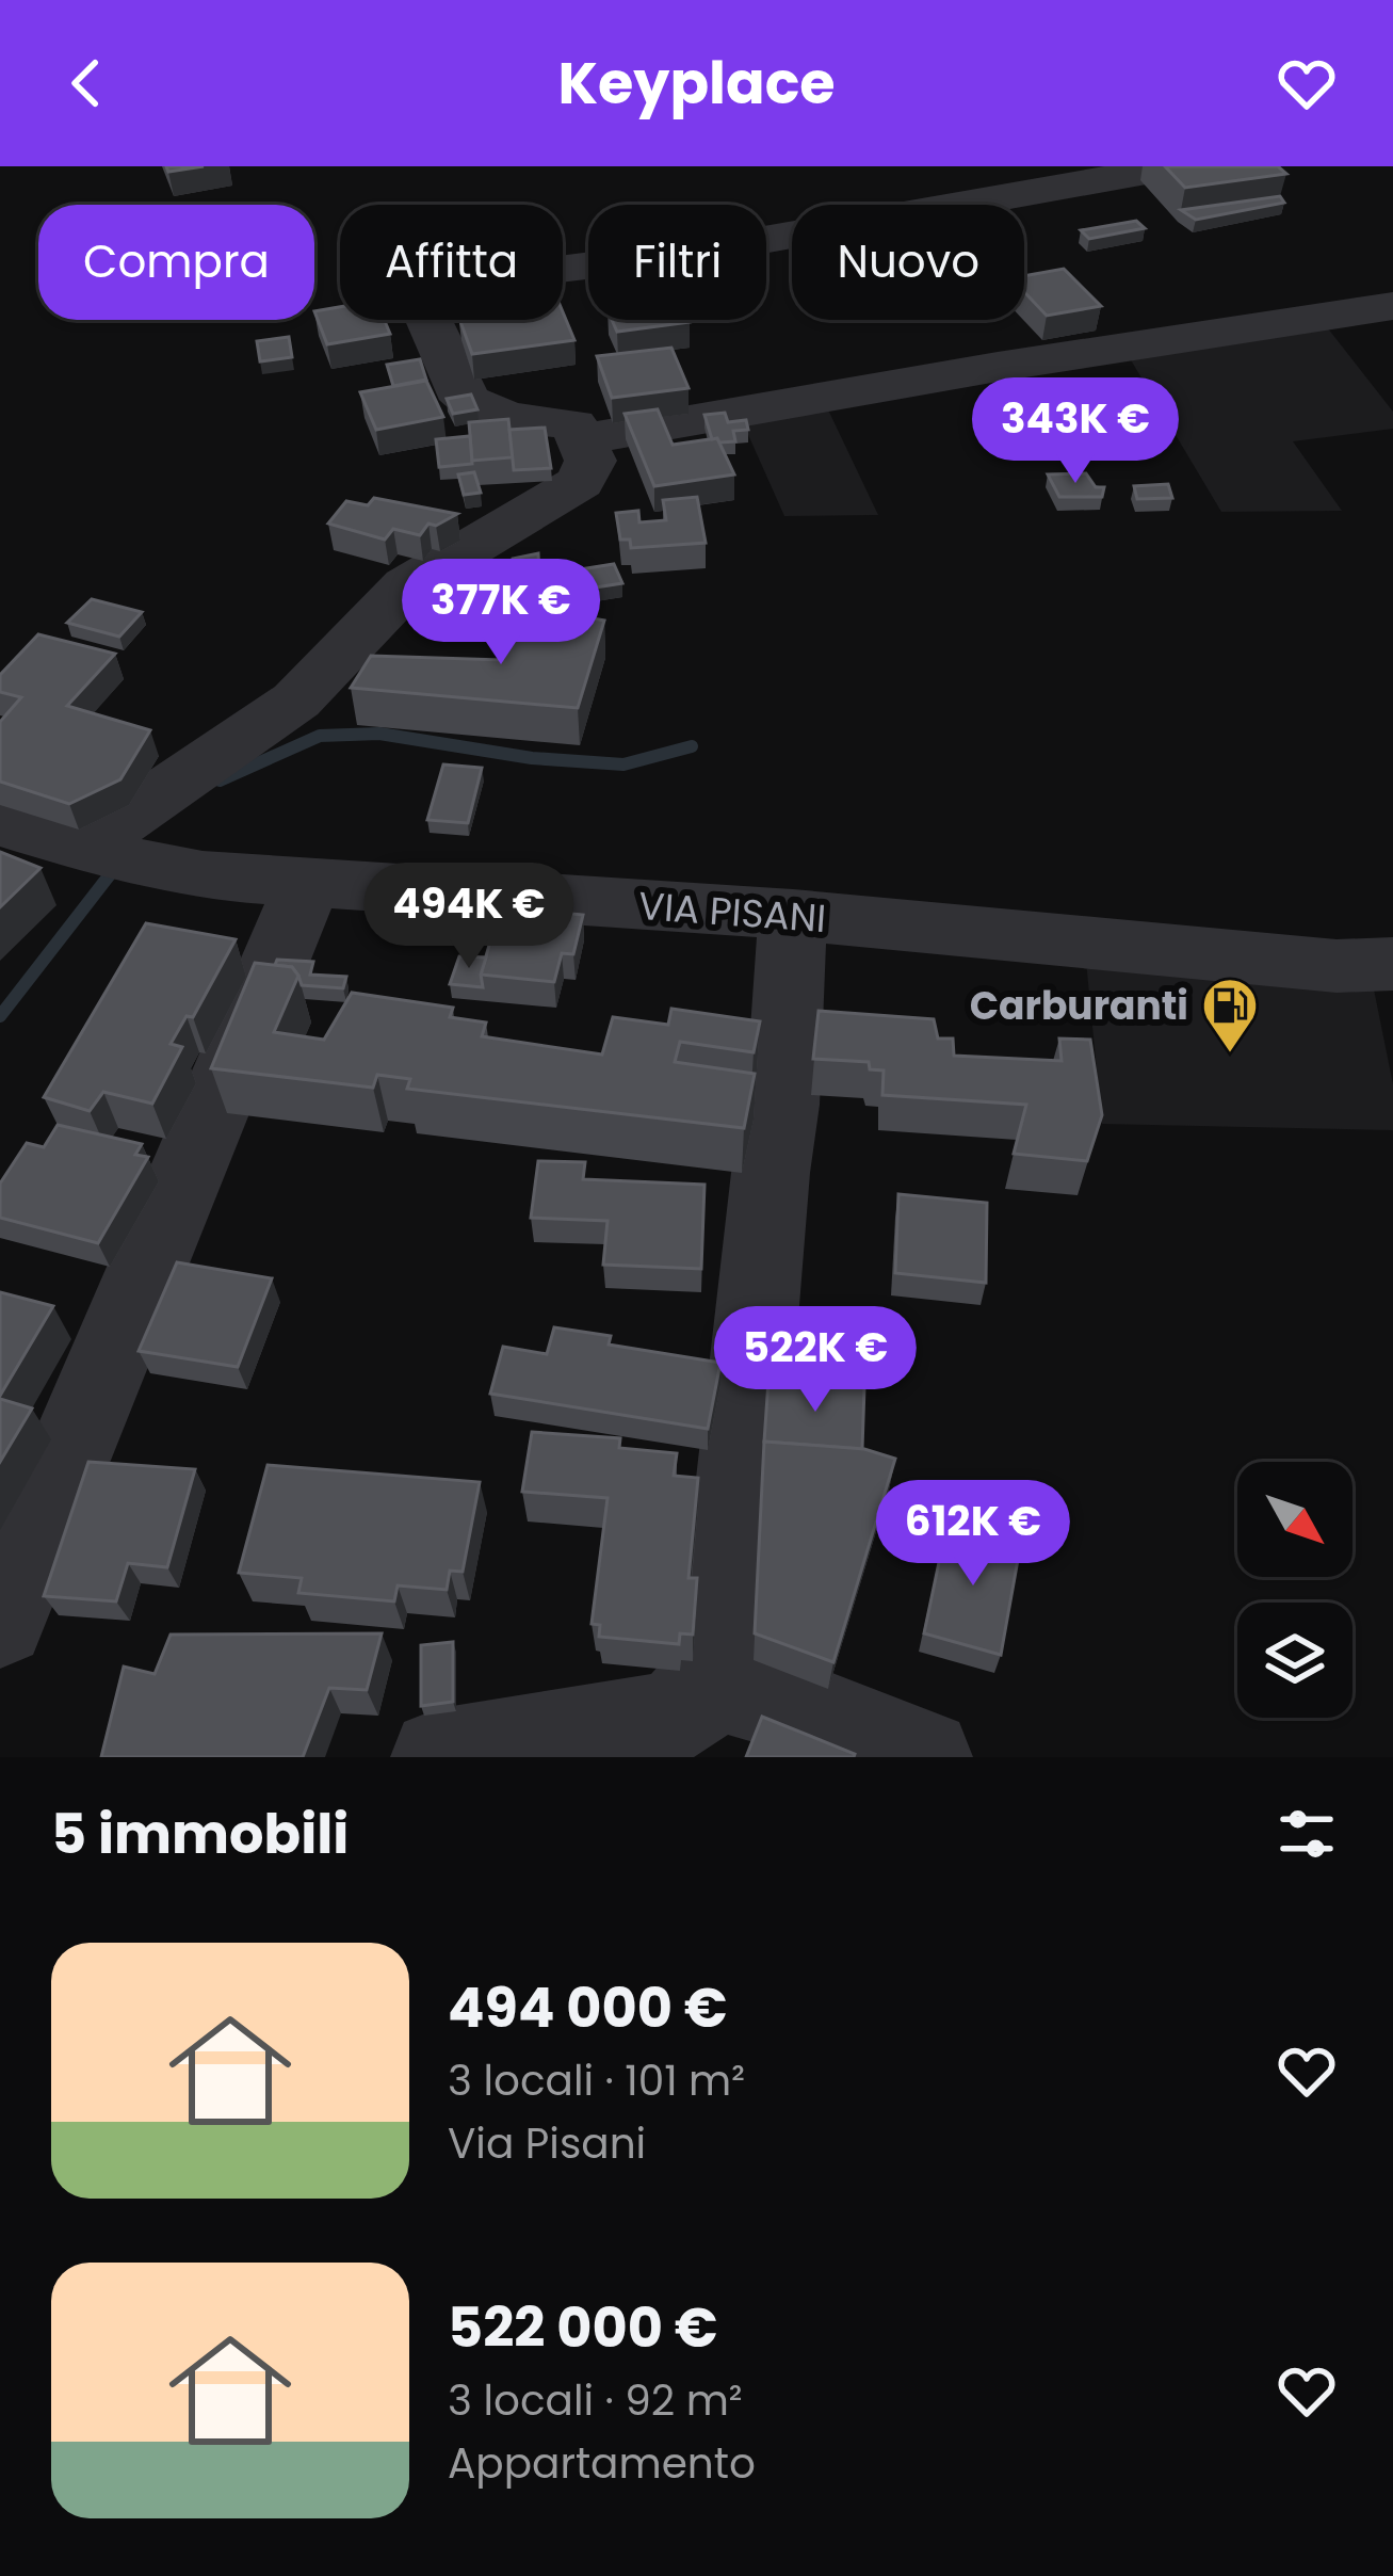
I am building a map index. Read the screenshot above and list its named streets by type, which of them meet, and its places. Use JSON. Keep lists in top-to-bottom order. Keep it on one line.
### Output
{"streets":{"street":["VIA PISANI"]},"places":{"fuel station":["Carburanti"]},"north":"bottom right","page":{"header":"Keyplace","chip":["Compra","Affitta","Filtri","Nuovo"],"price":["343K €","377K €","494K €","522K €","612K €"],"heading":"5 immobili","list":[{"name":"494 000 €","note":"3 locali · 101 m² · Via Pisani"},{"name":"522 000 €","note":"3 locali · 92 m² · Appartamento"}]}}
